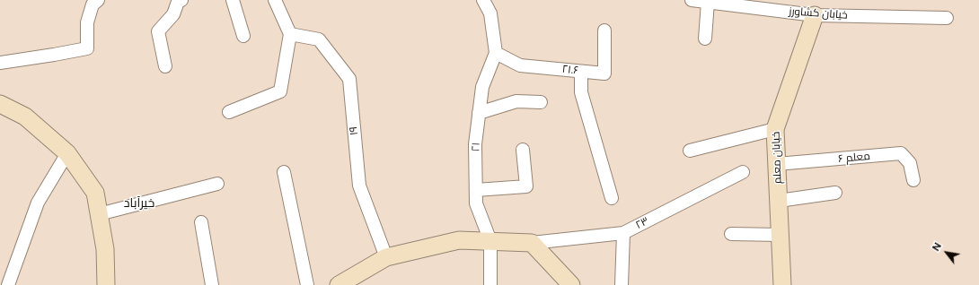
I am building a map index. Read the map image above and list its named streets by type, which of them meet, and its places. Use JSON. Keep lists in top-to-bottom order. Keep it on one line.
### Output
{"streets":{"street":["خیابان کشاورز","۲۱.۶","۱۹","۲۱","خیابان معلم","۶ معلم","۲۳"]},"crossings":[["خیابان کشاورز","خیابان معلم"],["۲۱.۶","۲۱"],["خیابان معلم","۶ معلم"]],"districts":["خیرآباد"],"north":"top left"}
